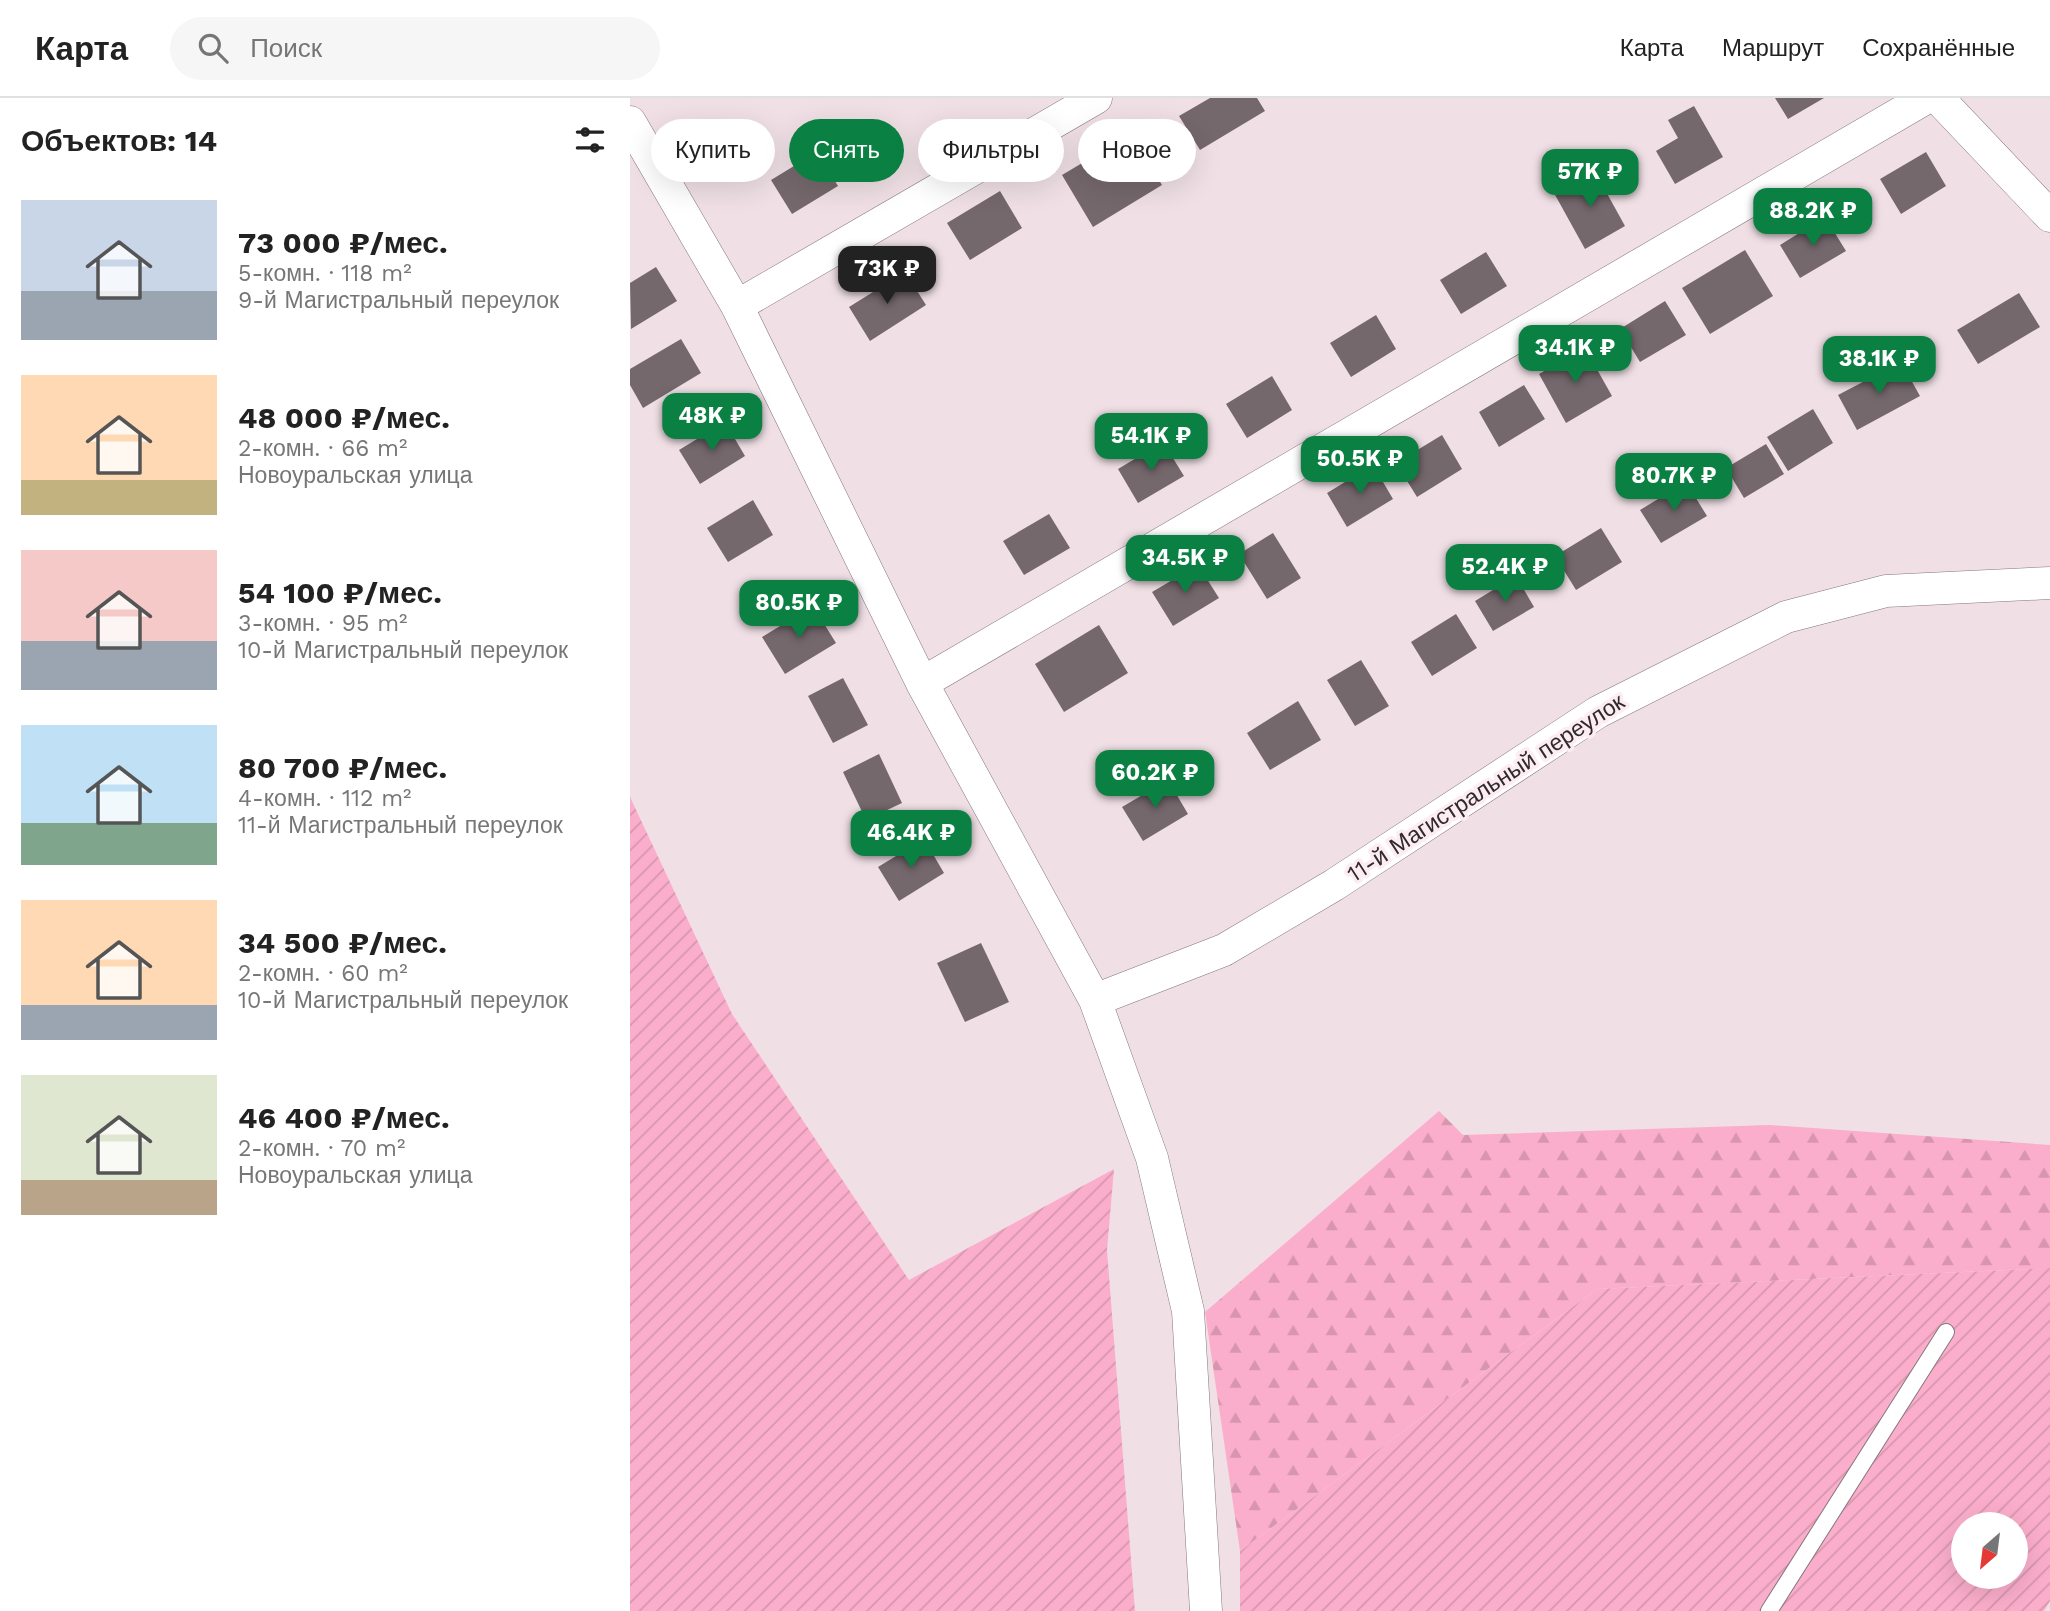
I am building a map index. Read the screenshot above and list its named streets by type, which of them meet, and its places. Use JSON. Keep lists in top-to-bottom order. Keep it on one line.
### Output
{"streets":{"street":["11-й Магистральный переулок"]},"north":"bottom left","page":{"header":"Карта","search":"Поиск","nav":["Карта","Маршрут","Сохранённые"],"heading":"Объектов: 14","chip":["Купить","Снять","Фильтры","Новое"],"price":["57K ₽","88.2K ₽","73K ₽","34.1K ₽","38.1K ₽","48K ₽","54.1K ₽","50.5K ₽","80.7K ₽","34.5K ₽","52.4K ₽","80.5K ₽","60.2K ₽","46.4K ₽"],"list":[{"name":"73 000 ₽/мес.","note":"5-комн. · 118 m² · 9-й Магистральный переулок"},{"name":"48 000 ₽/мес.","note":"2-комн. · 66 m² · Новоуральская улица"},{"name":"54 100 ₽/мес.","note":"3-комн. · 95 m² · 10-й Магистральный переулок"},{"name":"80 700 ₽/мес.","note":"4-комн. · 112 m² · 11-й Магистральный переулок"},{"name":"34 500 ₽/мес.","note":"2-комн. · 60 m² · 10-й Магистральный переулок"},{"name":"46 400 ₽/мес.","note":"2-комн. · 70 m² · Новоуральская улица"}]}}
